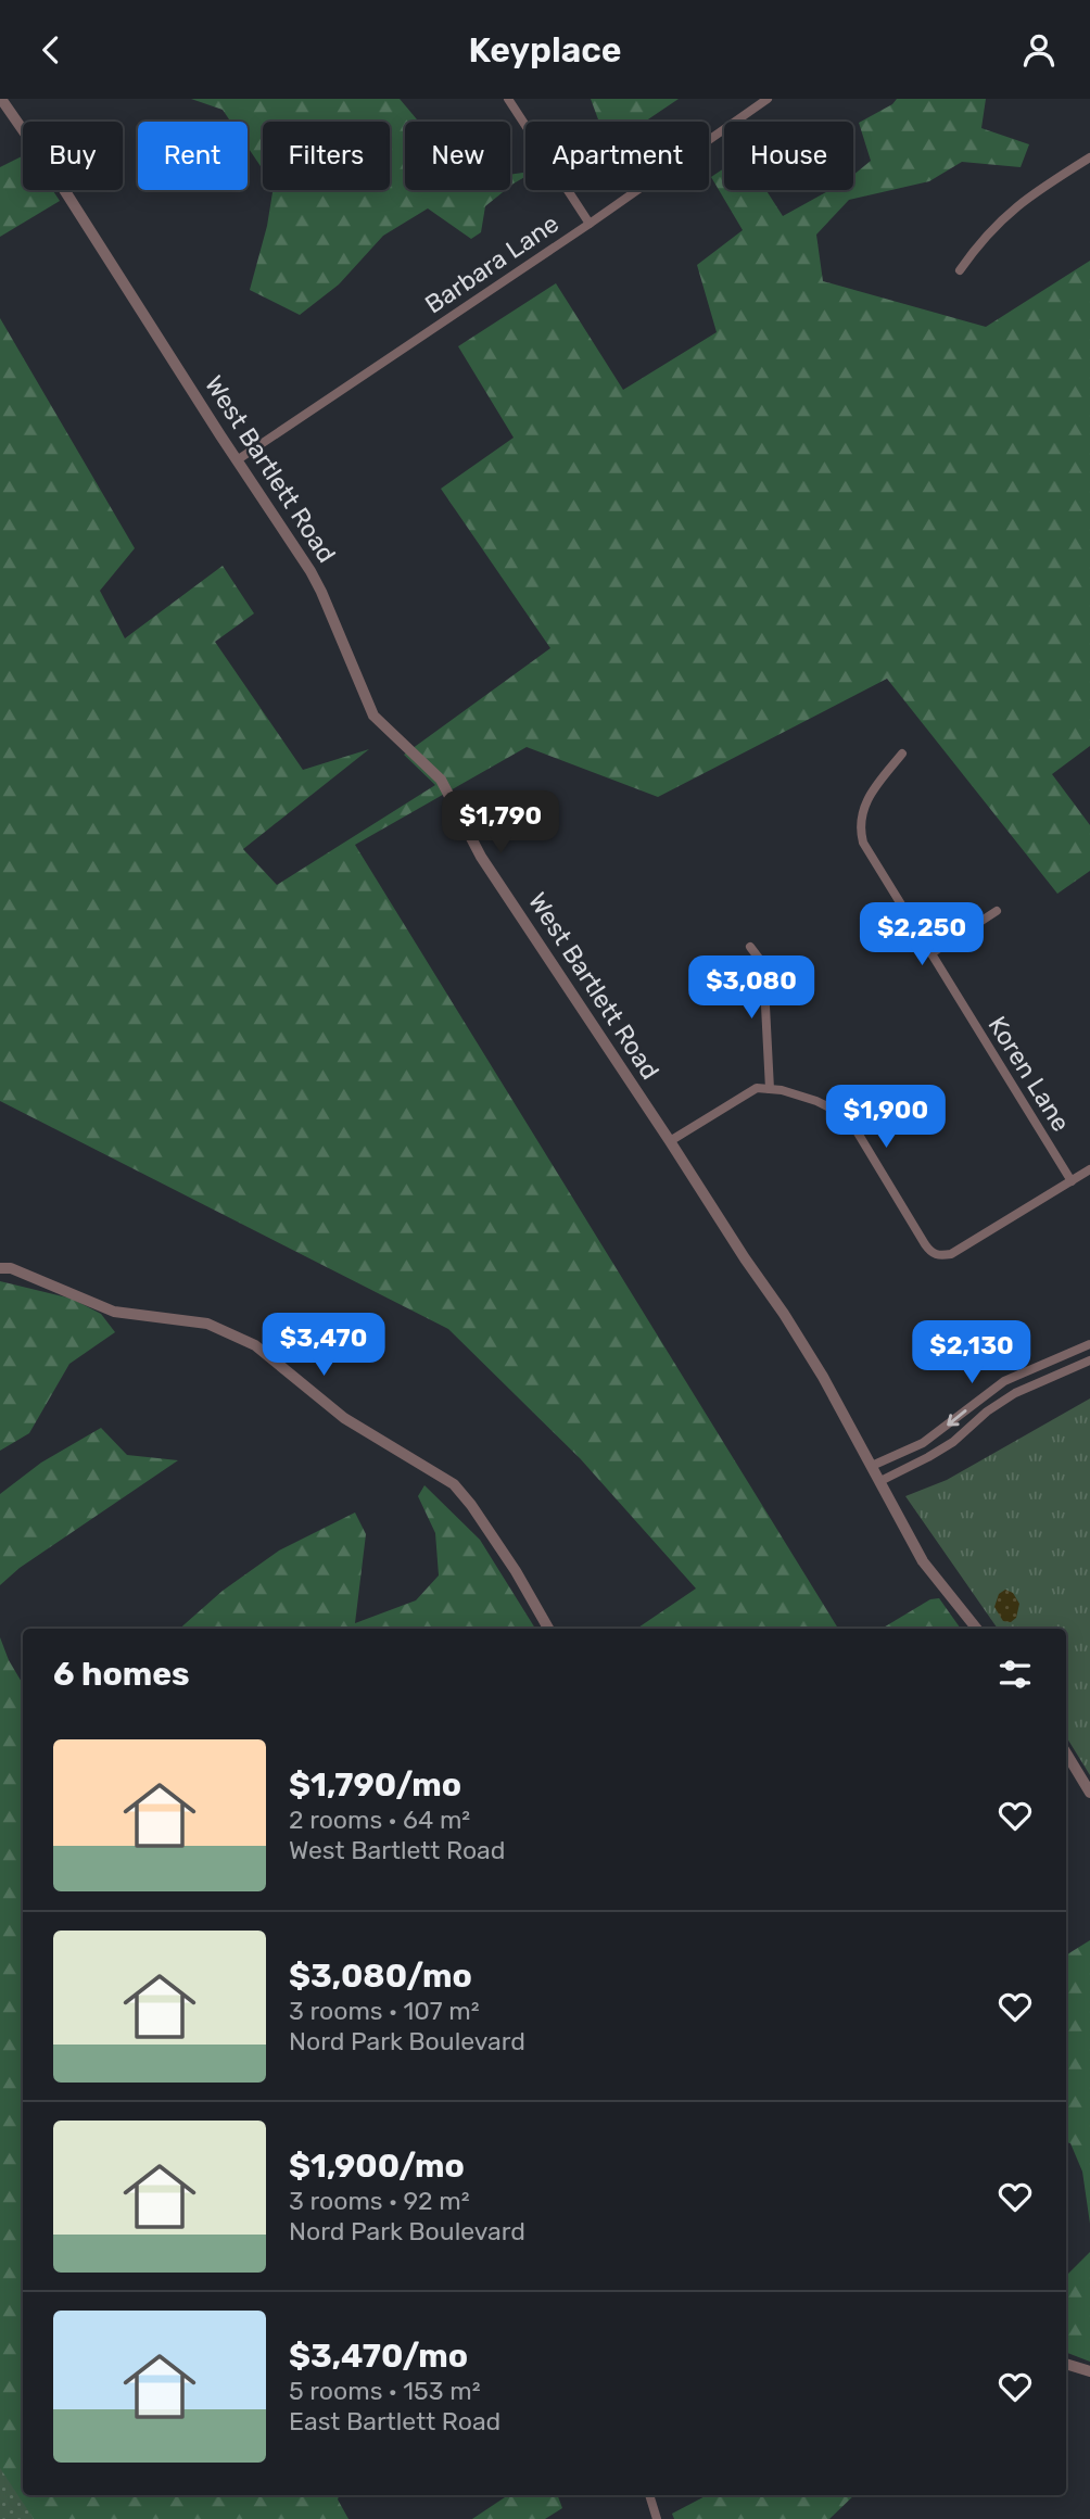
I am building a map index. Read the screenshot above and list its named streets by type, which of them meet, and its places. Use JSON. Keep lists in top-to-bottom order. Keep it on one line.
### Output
{"streets":{"street":["Barbara Lane","West Bartlett Road","Koren Lane"]},"crossings":[["Barbara Lane","West Bartlett Road"]],"page":{"header":"Keyplace","chip":["Buy","Rent","Filters","New","Apartment","House"],"price":["$1,790","$2,250","$3,080","$1,900","$3,470","$2,130"],"heading":"6 homes","list":[{"name":"$1,790/mo","note":"2 rooms · 64 m² · West Bartlett Road"},{"name":"$3,080/mo","note":"3 rooms · 107 m² · Nord Park Boulevard"},{"name":"$1,900/mo","note":"3 rooms · 92 m² · Nord Park Boulevard"},{"name":"$3,470/mo","note":"5 rooms · 153 m² · East Bartlett Road"}]}}
